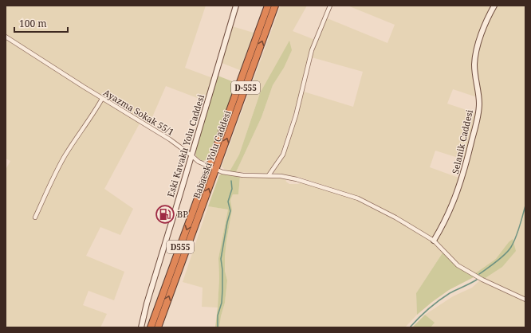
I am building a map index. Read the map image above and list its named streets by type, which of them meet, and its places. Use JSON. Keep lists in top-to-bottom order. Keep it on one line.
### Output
{"streets":{"highway":["D-555","Babaeski Yolu Caddesi","D555"],"street":["Ayazma Sokak 55/1","Selanik Caddesi","Eski Kavaklı Yolu Caddesi"]},"crossings":[["Ayazma Sokak 55/1","Selanik Caddesi"],["Ayazma Sokak 55/1","Eski Kavaklı Yolu Caddesi"],["Ayazma Sokak 55/1","Babaeski Yolu Caddesi"]],"places":{"fuel station":["BP"]},"scale_bar":"100 m"}
